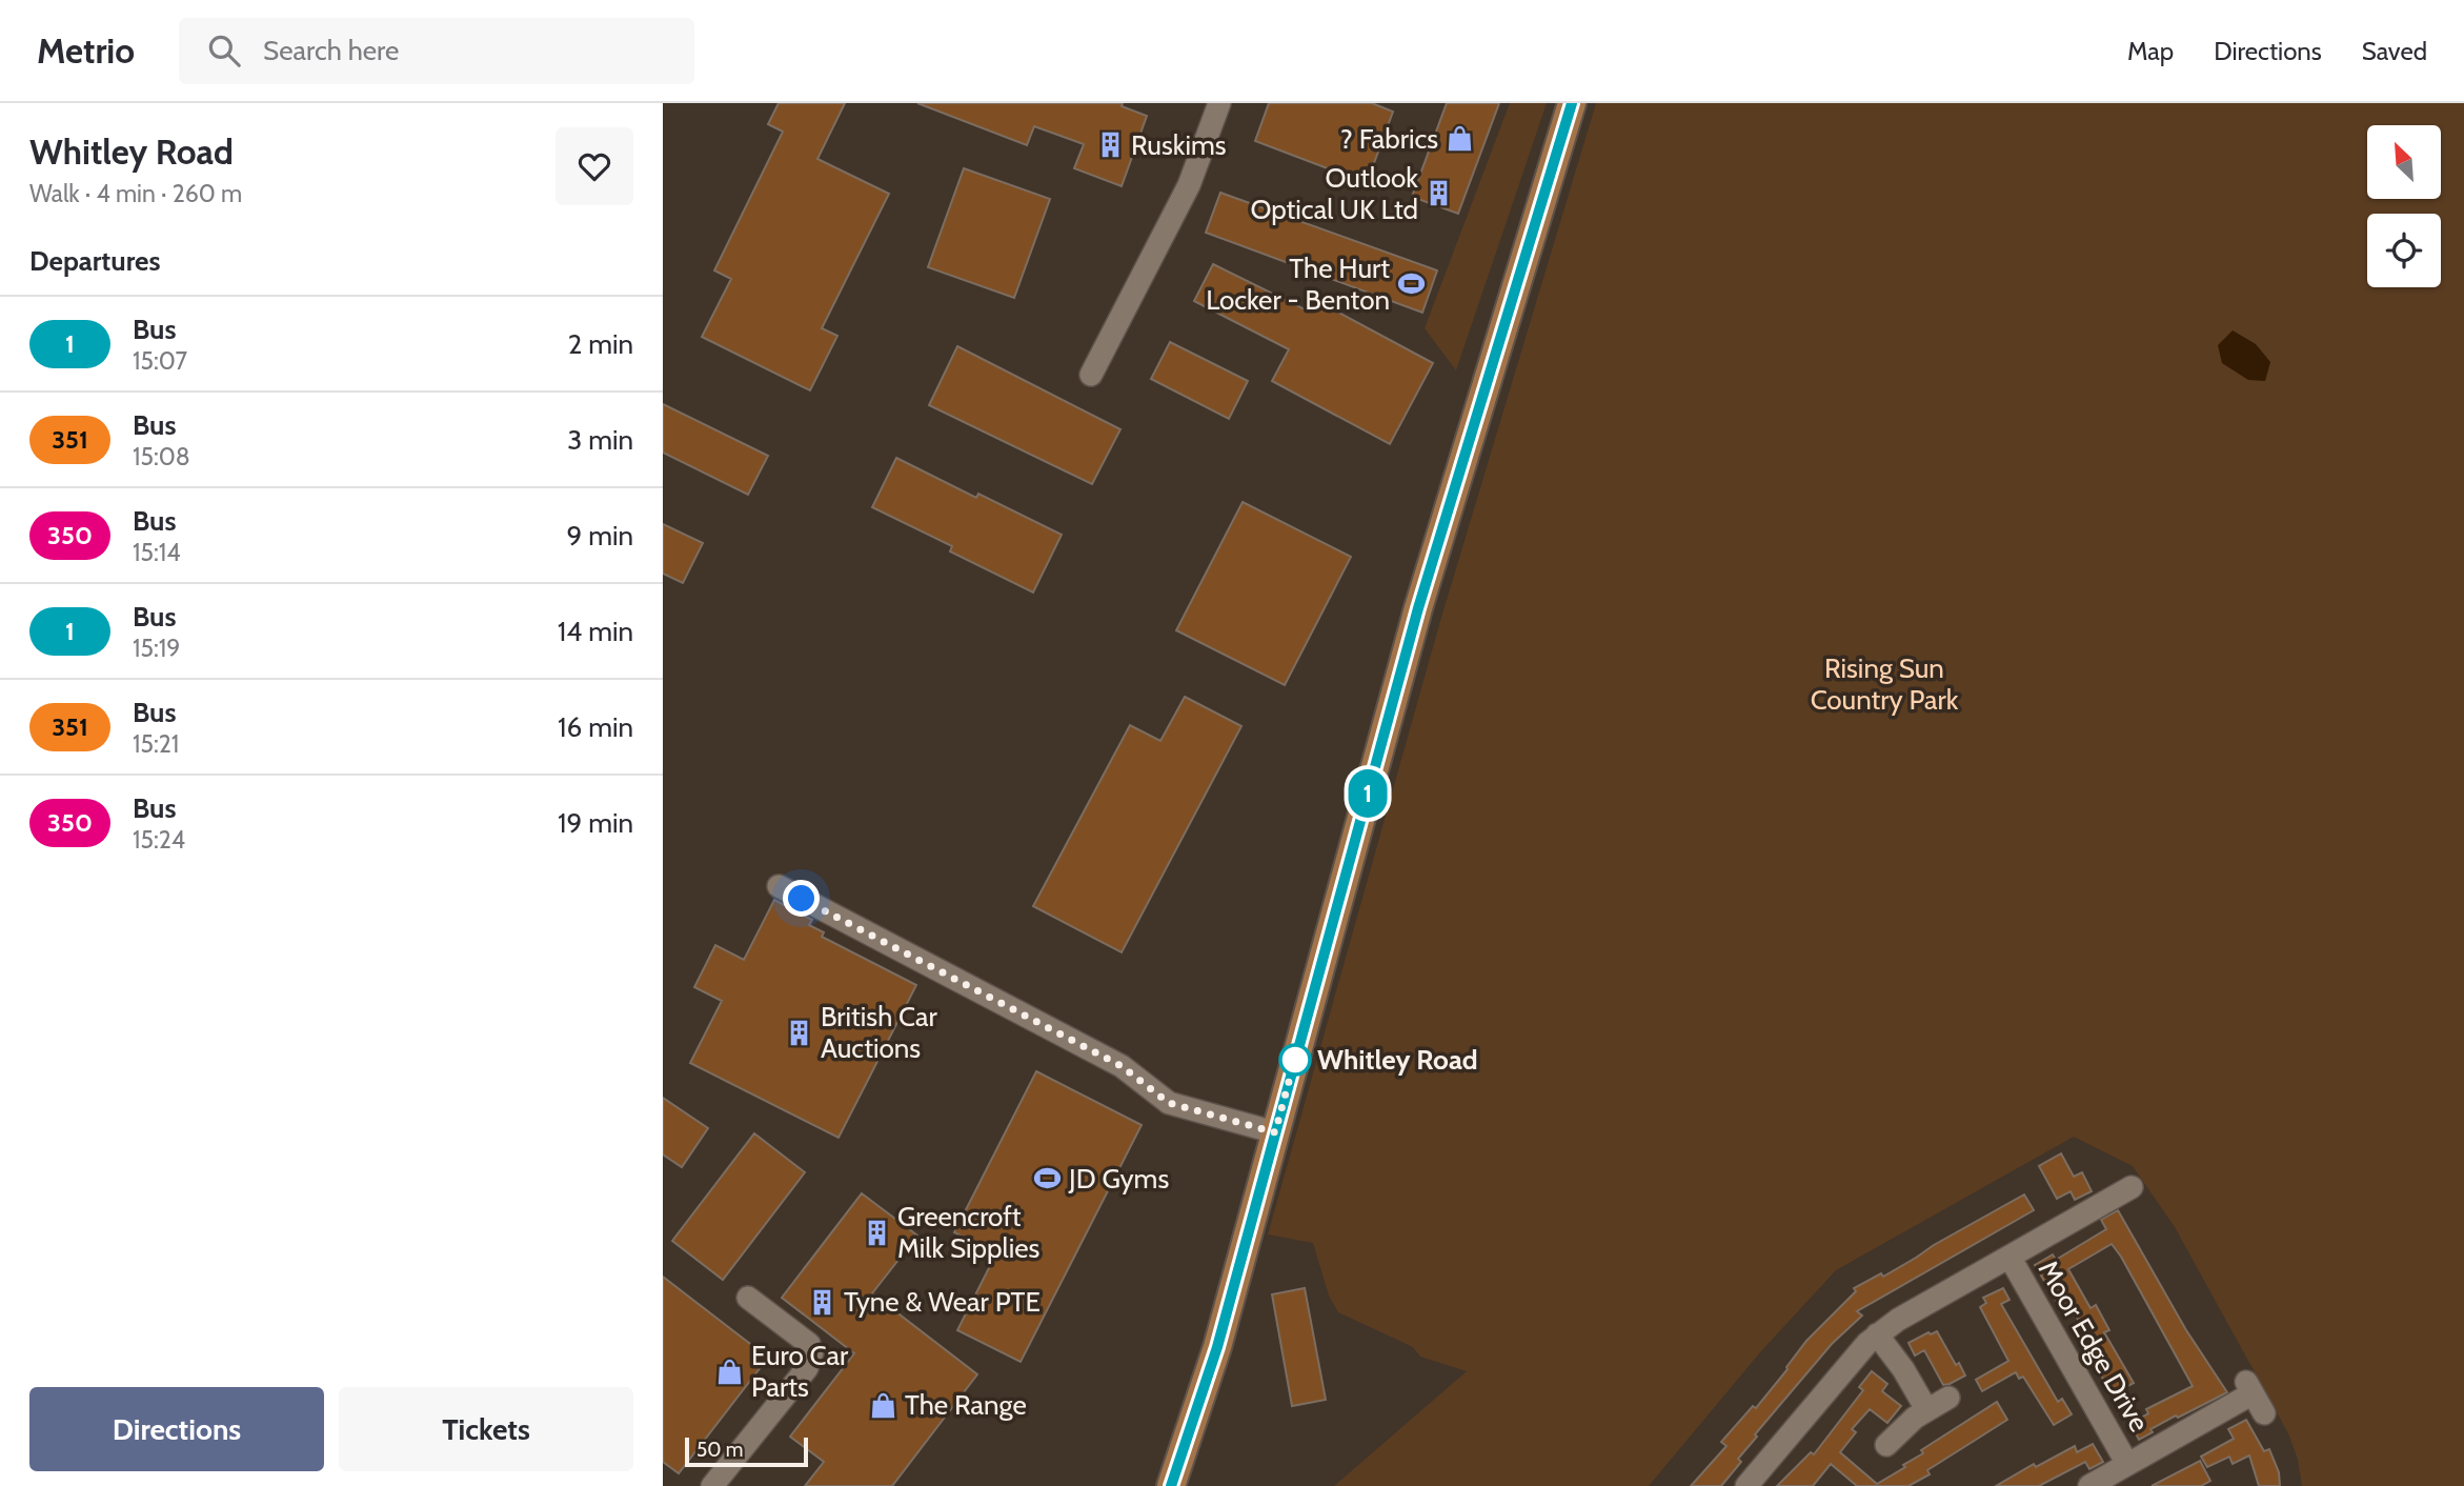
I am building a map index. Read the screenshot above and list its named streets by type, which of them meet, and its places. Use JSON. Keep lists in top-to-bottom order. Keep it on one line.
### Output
{"streets":{"street":["Moor Edge Drive"]},"parks":["Rising Sun Country Park"],"places":{"shop":["? Fabrics","Euro Car Parts","The Range"],"building":["Ruskims","Outlook Optical UK Ltd","British Car Auctions","Greencroft Milk Sipplies","Tyne & Wear PTE"],"sports":["The Hurt Locker - Benton","JD Gyms"],"other":["Whitley Road"]},"lines":["bus line 1"],"scale_bar":"50 m","north":"top left","page":{"header":"Metrio","search":"Search here","nav":["Map","Directions","Saved"],"heading":[["Whitley Road","Walk · 4 min · 260 m"],"Departures"],"on_map":"1","list":[{"mark":"1","name":"Bus","note":"15:07","value":"2 min"},{"mark":"351","name":"Bus","note":"15:08","value":"3 min"},{"mark":"350","name":"Bus","note":"15:14","value":"9 min"},{"mark":"1","name":"Bus","note":"15:19","value":"14 min"},{"mark":"351","name":"Bus","note":"15:21","value":"16 min"},{"mark":"350","name":"Bus","note":"15:24","value":"19 min"}],"buttons":["Directions","Tickets"],"scale":"50 m"}}
